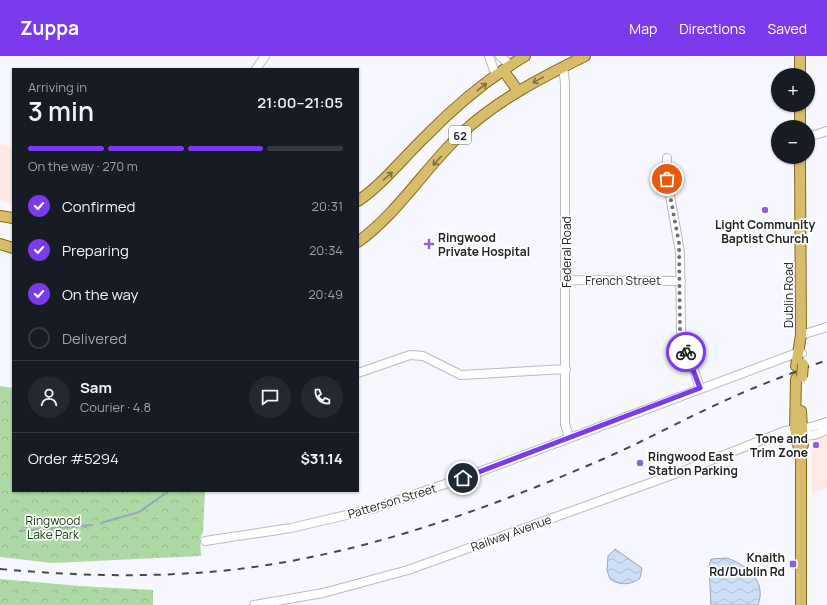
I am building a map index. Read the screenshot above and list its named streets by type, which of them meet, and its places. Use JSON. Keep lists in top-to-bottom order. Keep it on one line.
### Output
{"streets":{"main road":["62","Dublin Road"],"street":["Federal Road","French Street","Patterson Street","Railway Avenue"]},"crossings":[["62","Federal Road"],["Federal Road","French Street"],["Federal Road","Patterson Street"],["Dublin Road","Patterson Street"],["Dublin Road","Railway Avenue"]],"parks":["Ringwood Lake Park"],"places":{"other":["Light Community Baptist Church","Tone and Trim Zone","Ringwood East Station Parking"],"health":["Ringwood Private Hospital"],"transit":["Knaith Rd/Dublin Rd"]},"page":{"header":"Zuppa","nav":["Map","Directions","Saved"],"map_buttons":["+","−"],"heading":["3 min","Arriving in","21:00–21:05"],"panel":["Sam","Courier · 4.8","Order #5294","$31.14"],"bar":"On the way · 270 m","list":[["Confirmed","20:31"],["Preparing","20:34"],["On the way","20:49"],"Delivered"]}}
